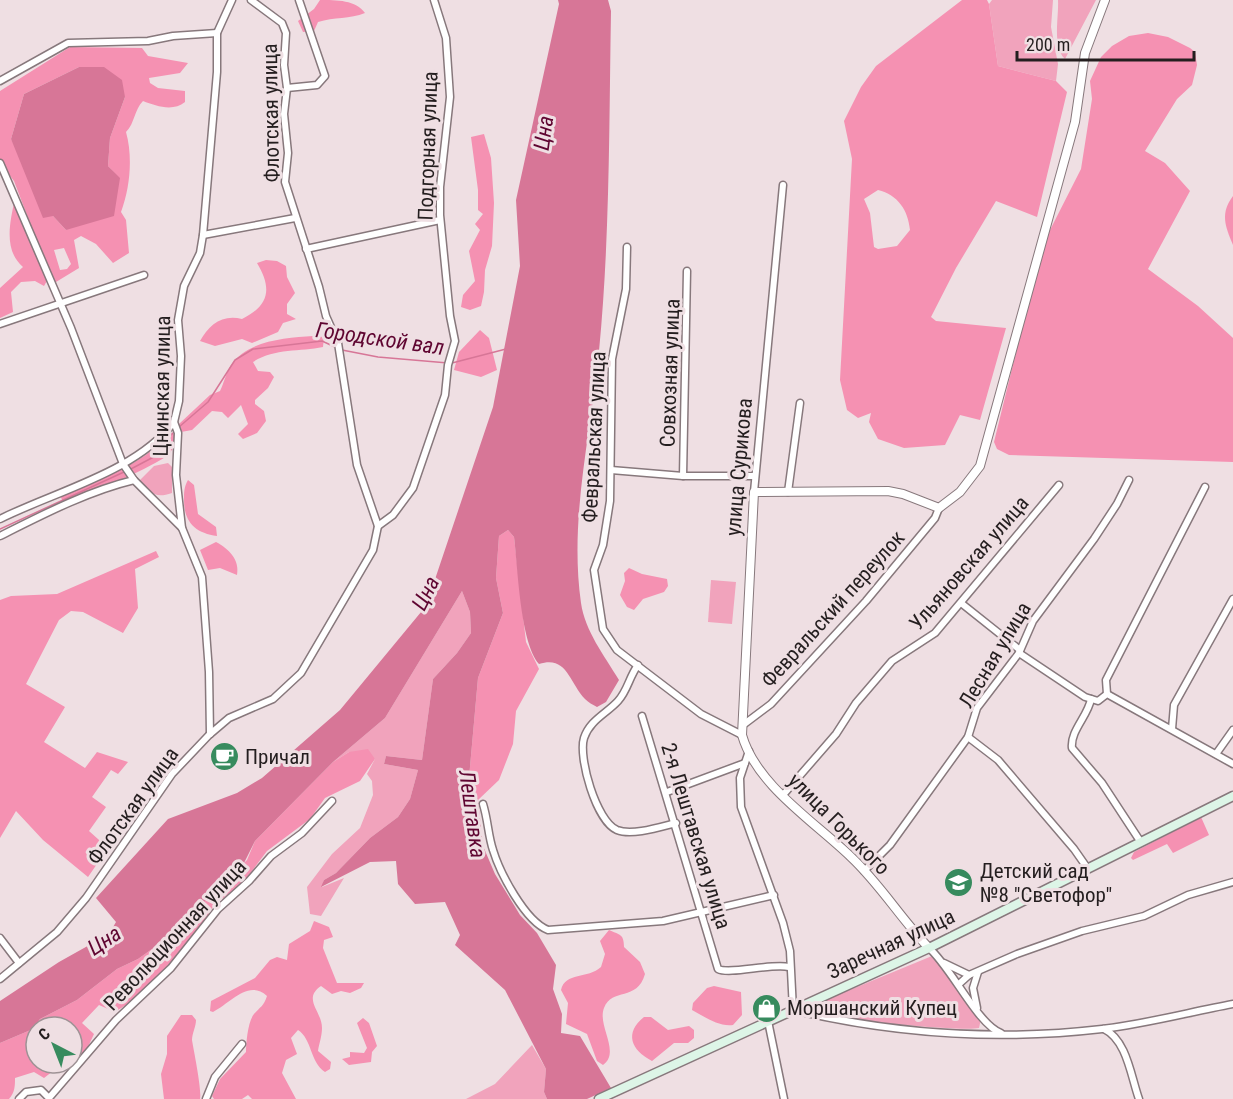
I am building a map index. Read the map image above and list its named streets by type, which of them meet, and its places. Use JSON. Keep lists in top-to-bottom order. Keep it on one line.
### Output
{"streets":{"main road":["Заречная улица"],"street":["Флотская улица","Подгорная улица","Совхозная улица","Цнинская улица","Февральская улица","улица Сурикова","Ульяновская улица","Февральский переулок","Лесная улица","улица Горького","2-я Лештавская улица","Революционная улица"]},"crossings":[["Флотская улица","Подгорная улица"],["Флотская улица","Цнинская улица"],["Февральская улица","улица Сурикова"],["улица Сурикова","Февральский переулок"],["улица Сурикова","улица Горького"],["Ульяновская улица","улица Горького"],["Лесная улица","улица Горького"],["улица Горького","Заречная улица"]],"water":["Цна","Городской вал","Лештавка"],"places":{"cafe":["Причал"],"school or university":["Детский сад №8 \"Светофор\""],"shop":["Моршанский Купец"]},"scale_bar":"200 m","north":"top left"}
